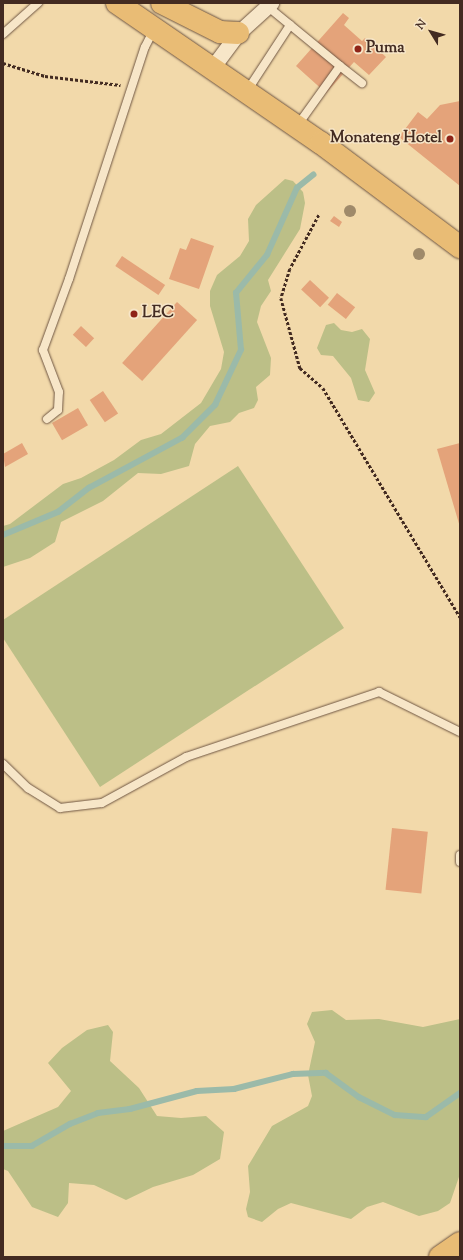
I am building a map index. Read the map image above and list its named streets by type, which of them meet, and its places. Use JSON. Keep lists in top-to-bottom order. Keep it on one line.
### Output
{"places":["Puma","Monateng Hotel","LEC"],"north":"top left"}
